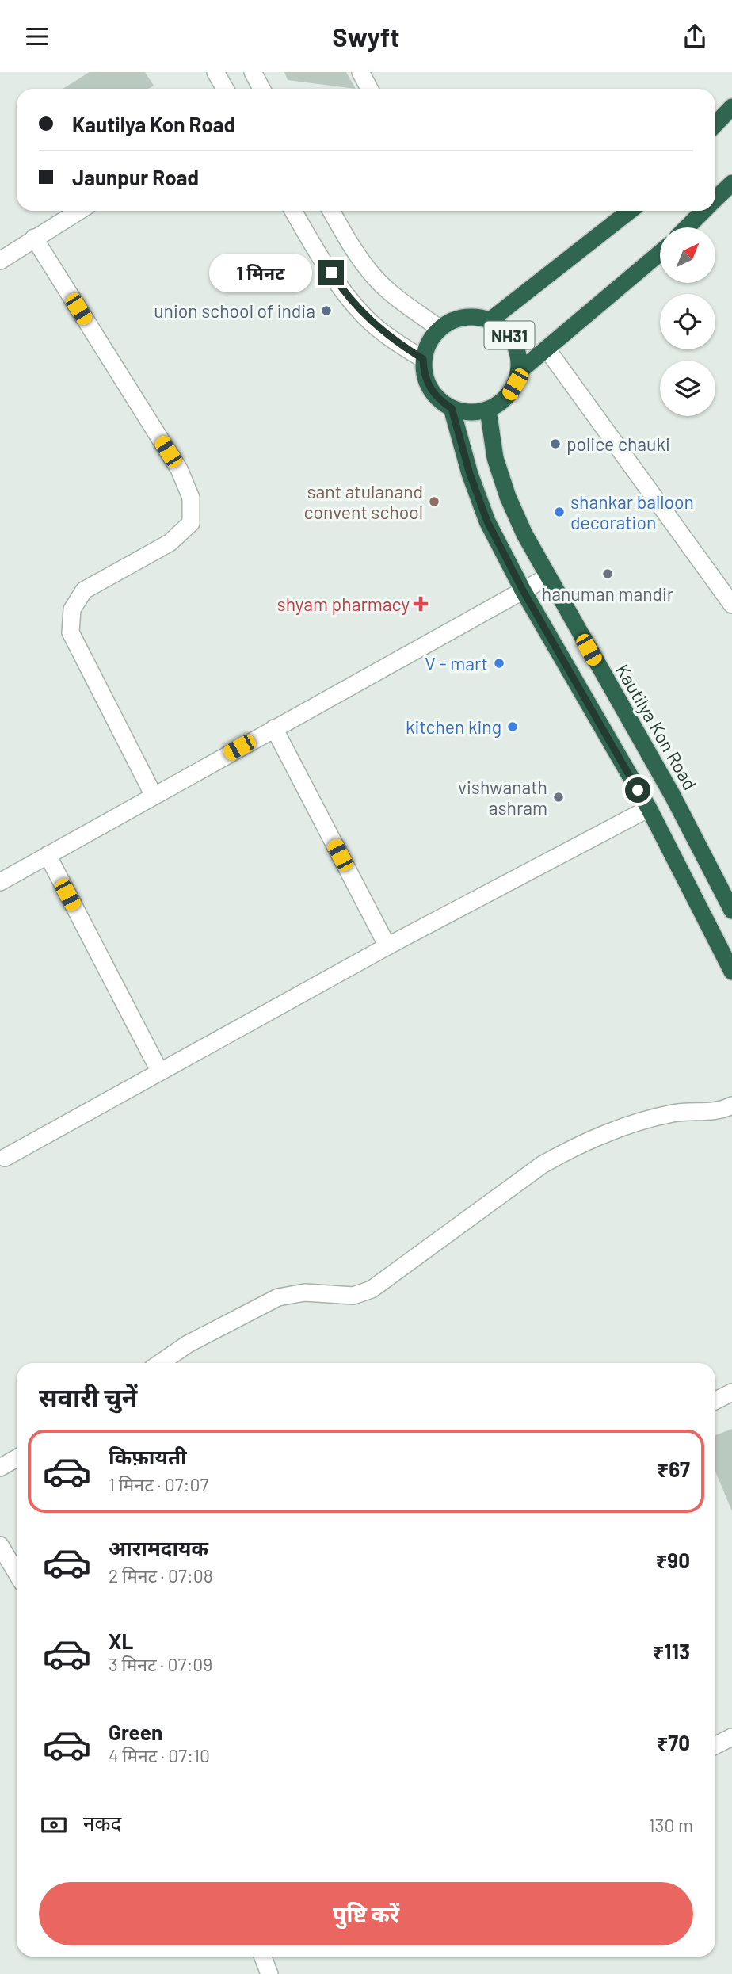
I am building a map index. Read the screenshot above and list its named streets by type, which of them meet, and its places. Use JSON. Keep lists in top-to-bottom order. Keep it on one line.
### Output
{"streets":{"highway":["NH31","Kautilya Kon Road"]},"crossings":[["NH31","Kautilya Kon Road"]],"places":{"other":["union school of india","police chauki","sant atulanand convent school","shankar balloon decoration","hanuman mandir","V - mart","kitchen king","vishwanath ashram"],"health":["shyam pharmacy"]},"north":"top right","page":{"header":"Swyft","banner":["Kautilya Kon Road","Jaunpur Road"],"bubble":"1 मिनट","heading":"सवारी चुनें","list":[{"name":"किफ़ायती","note":"1 मिनट · 07:07","value":"₹67"},{"name":"आरामदायक","note":"2 मिनट · 07:08","value":"₹90"},{"name":"XL","note":"3 मिनट · 07:09","value":"₹113"},{"name":"Green","note":"4 मिनट · 07:10","value":"₹70"}],"pay":["नकद","130 m"],"buttons":"पुष्टि करें"}}
